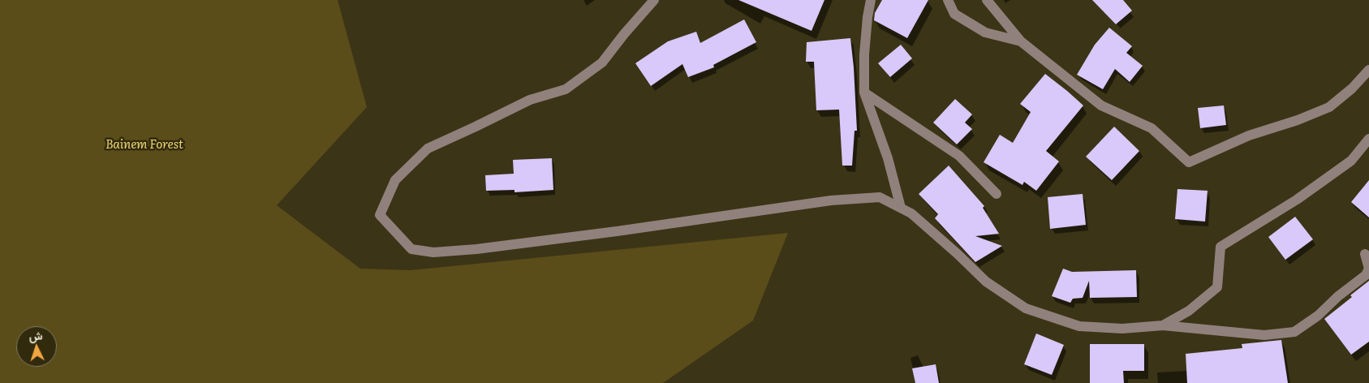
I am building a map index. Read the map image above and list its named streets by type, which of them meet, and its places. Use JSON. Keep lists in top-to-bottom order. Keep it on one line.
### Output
{"parks":["Bainem Forest"],"north":"top"}
